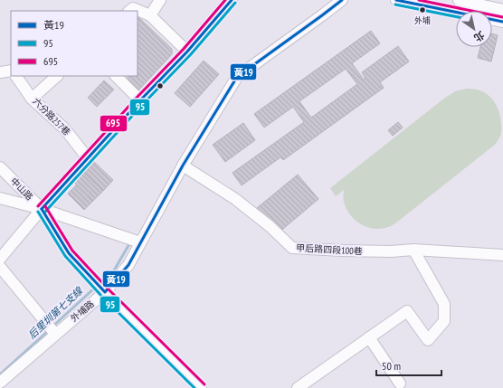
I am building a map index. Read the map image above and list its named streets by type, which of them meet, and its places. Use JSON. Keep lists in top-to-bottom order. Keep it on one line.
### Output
{"streets":{"street":["六分路257巷","中山路","甲后路四段100巷","外埔路"]},"crossings":[["中山路","外埔路"],["甲后路四段100巷","外埔路"]],"water":["后里圳第七支線"],"places":["外埔"],"lines":["transit line 黃19","transit line 695","transit line 95"],"legend":["黃19","95","695"],"scale_bar":"50 m","north":"bottom right"}
